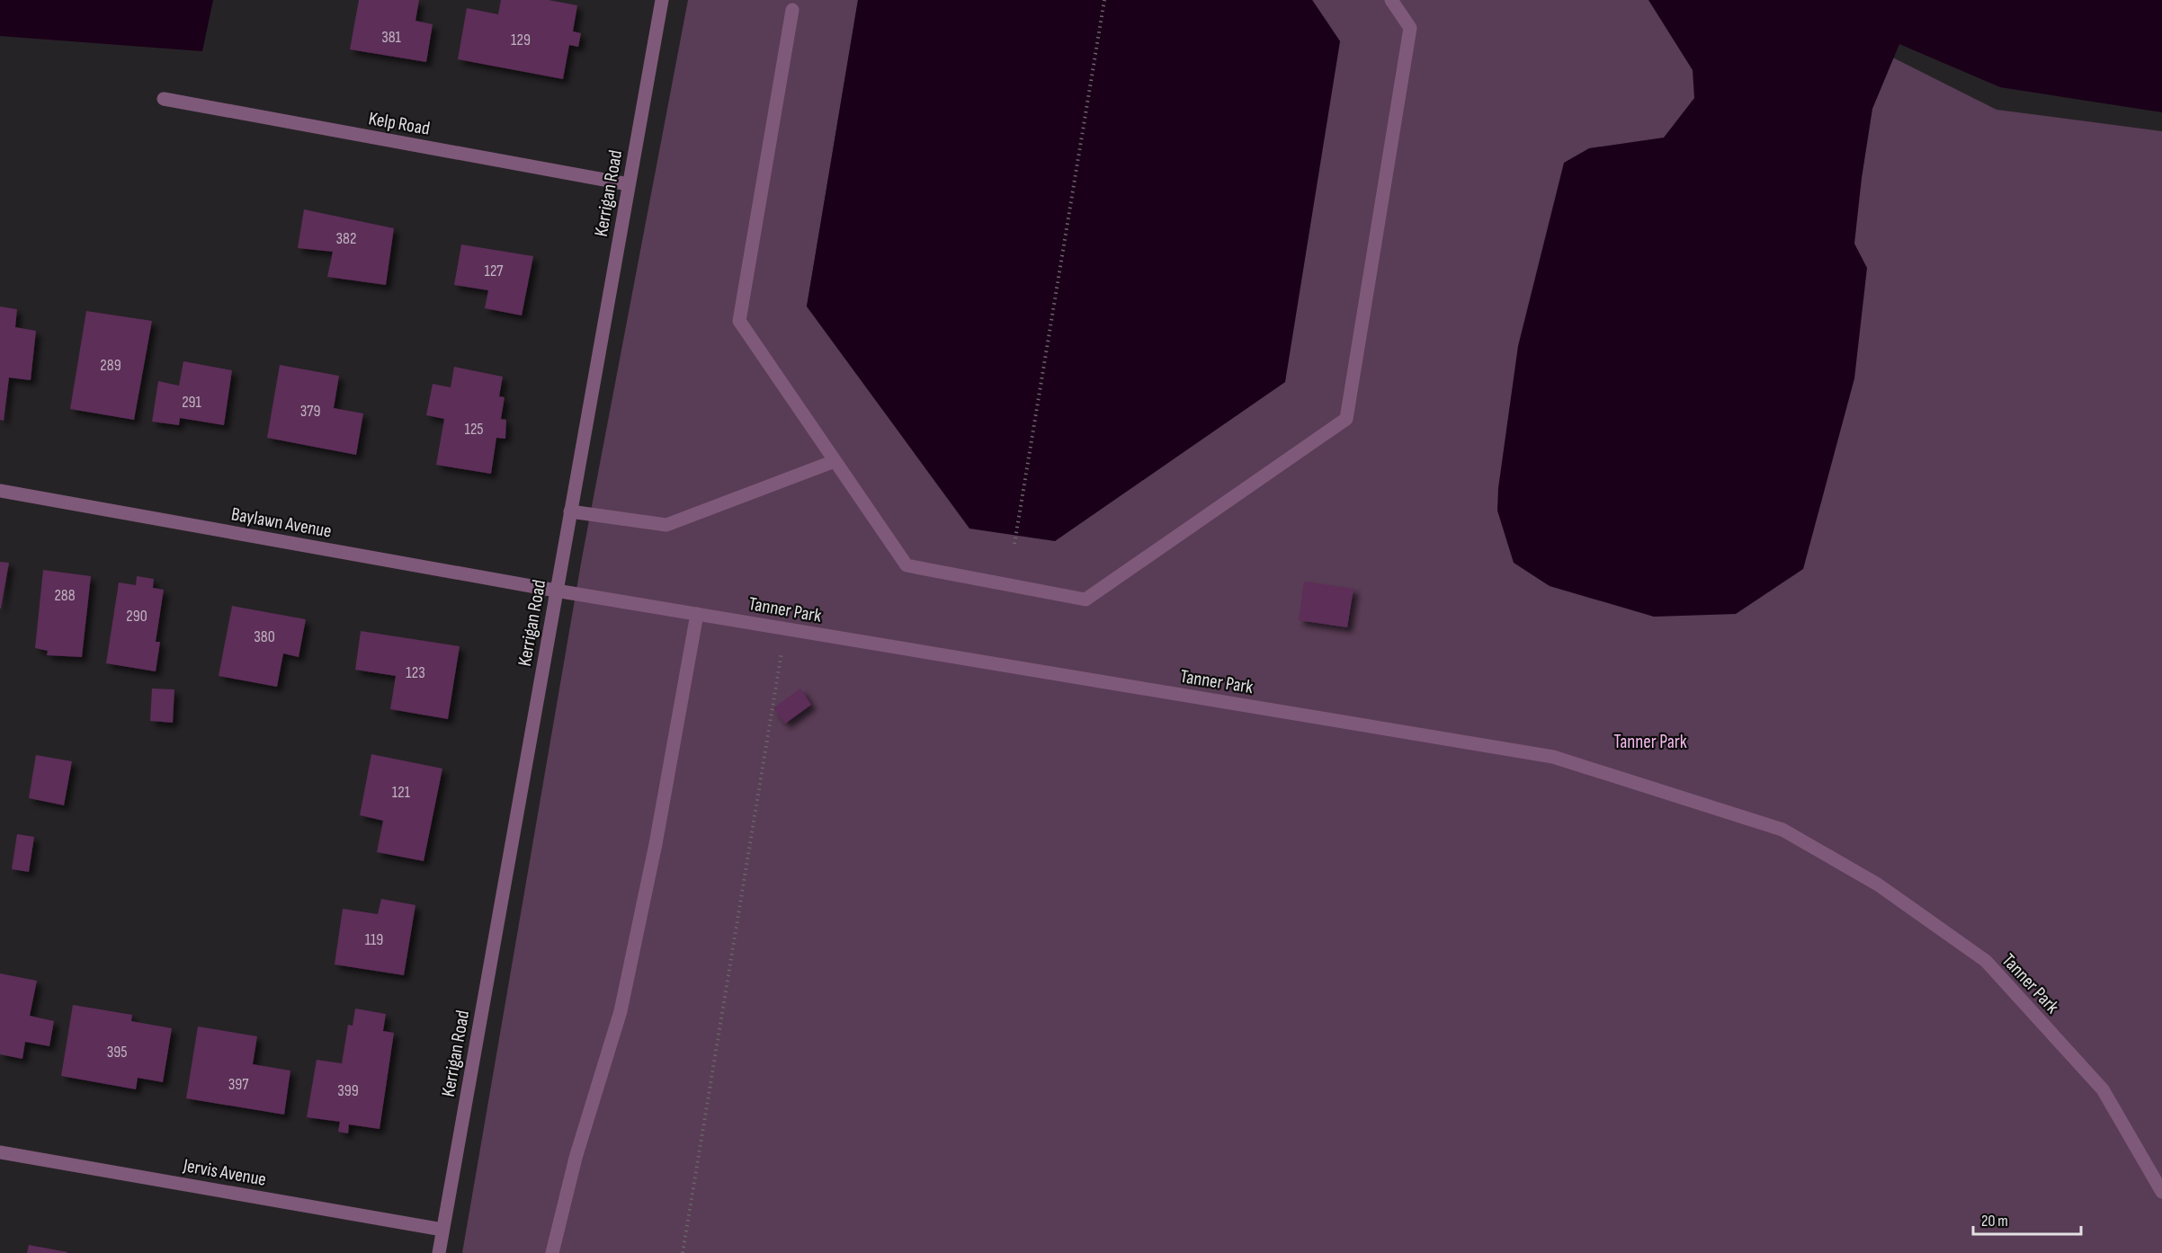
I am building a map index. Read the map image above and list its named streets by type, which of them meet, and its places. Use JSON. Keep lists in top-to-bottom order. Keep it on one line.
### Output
{"streets":{"street":["Kelp Road","Kerrigan Road","Baylawn Avenue","Tanner Park","Jervis Avenue"]},"crossings":[["Kelp Road","Kerrigan Road"],["Kerrigan Road","Baylawn Avenue"],["Kerrigan Road","Tanner Park"],["Kerrigan Road","Jervis Avenue"],["Baylawn Avenue","Tanner Park"]],"parks":["Tanner Park"],"house_numbers":["381","129","382","127","289","291","379","125","288","290","380","123","121","119","395","397","399"],"scale_bar":"20 m"}
